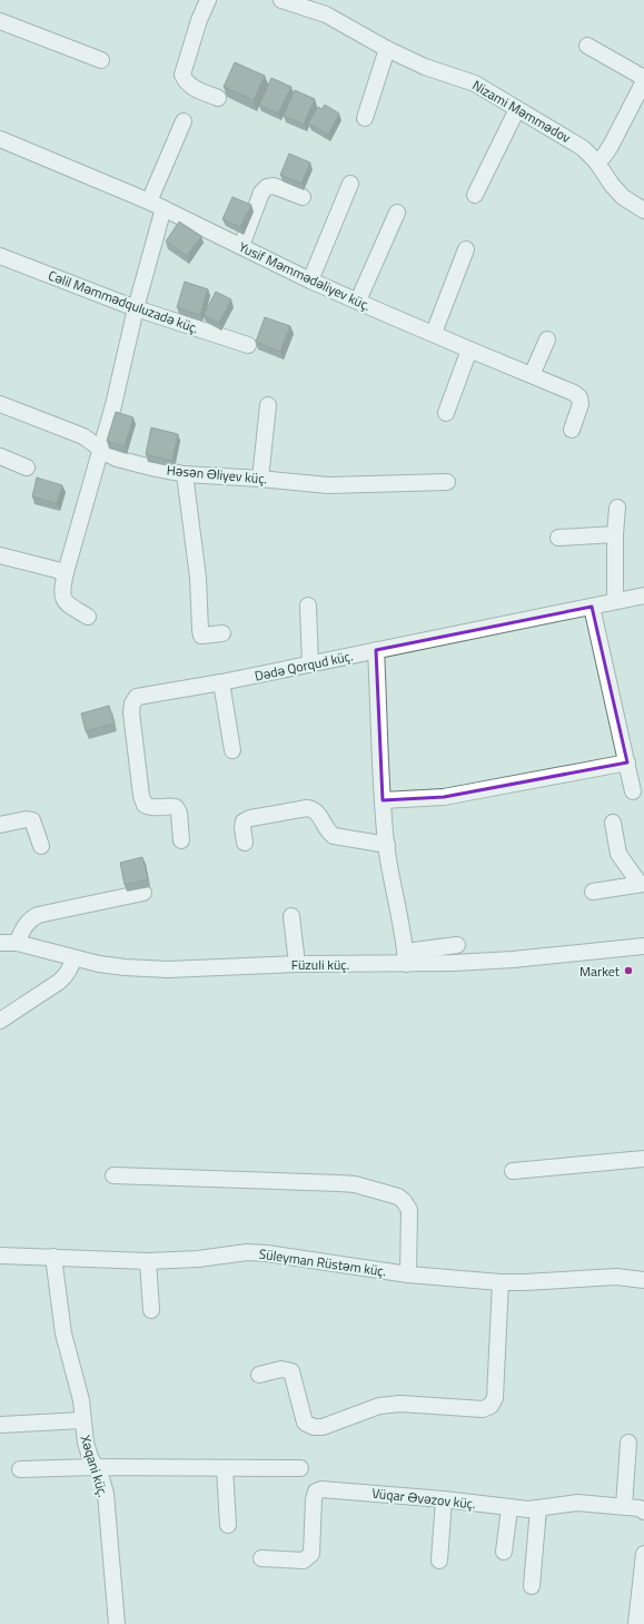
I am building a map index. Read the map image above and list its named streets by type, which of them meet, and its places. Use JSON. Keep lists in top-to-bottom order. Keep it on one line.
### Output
{"streets":{"street":["Nizami Məmmədov","Yusif Məmmədəliyev küç.","Cəlil Məmmədquluzadə küç.","Həsən Əliyev küç.","Dədə Qorqud küç.","Füzuli küç.","Süleyman Rüstəm küç.","Xəqani küç.","Vüqar Əvəzov küç."]},"crossings":[["Süleyman Rüstəm küç.","Xəqani küç."]],"places":["Market"]}
